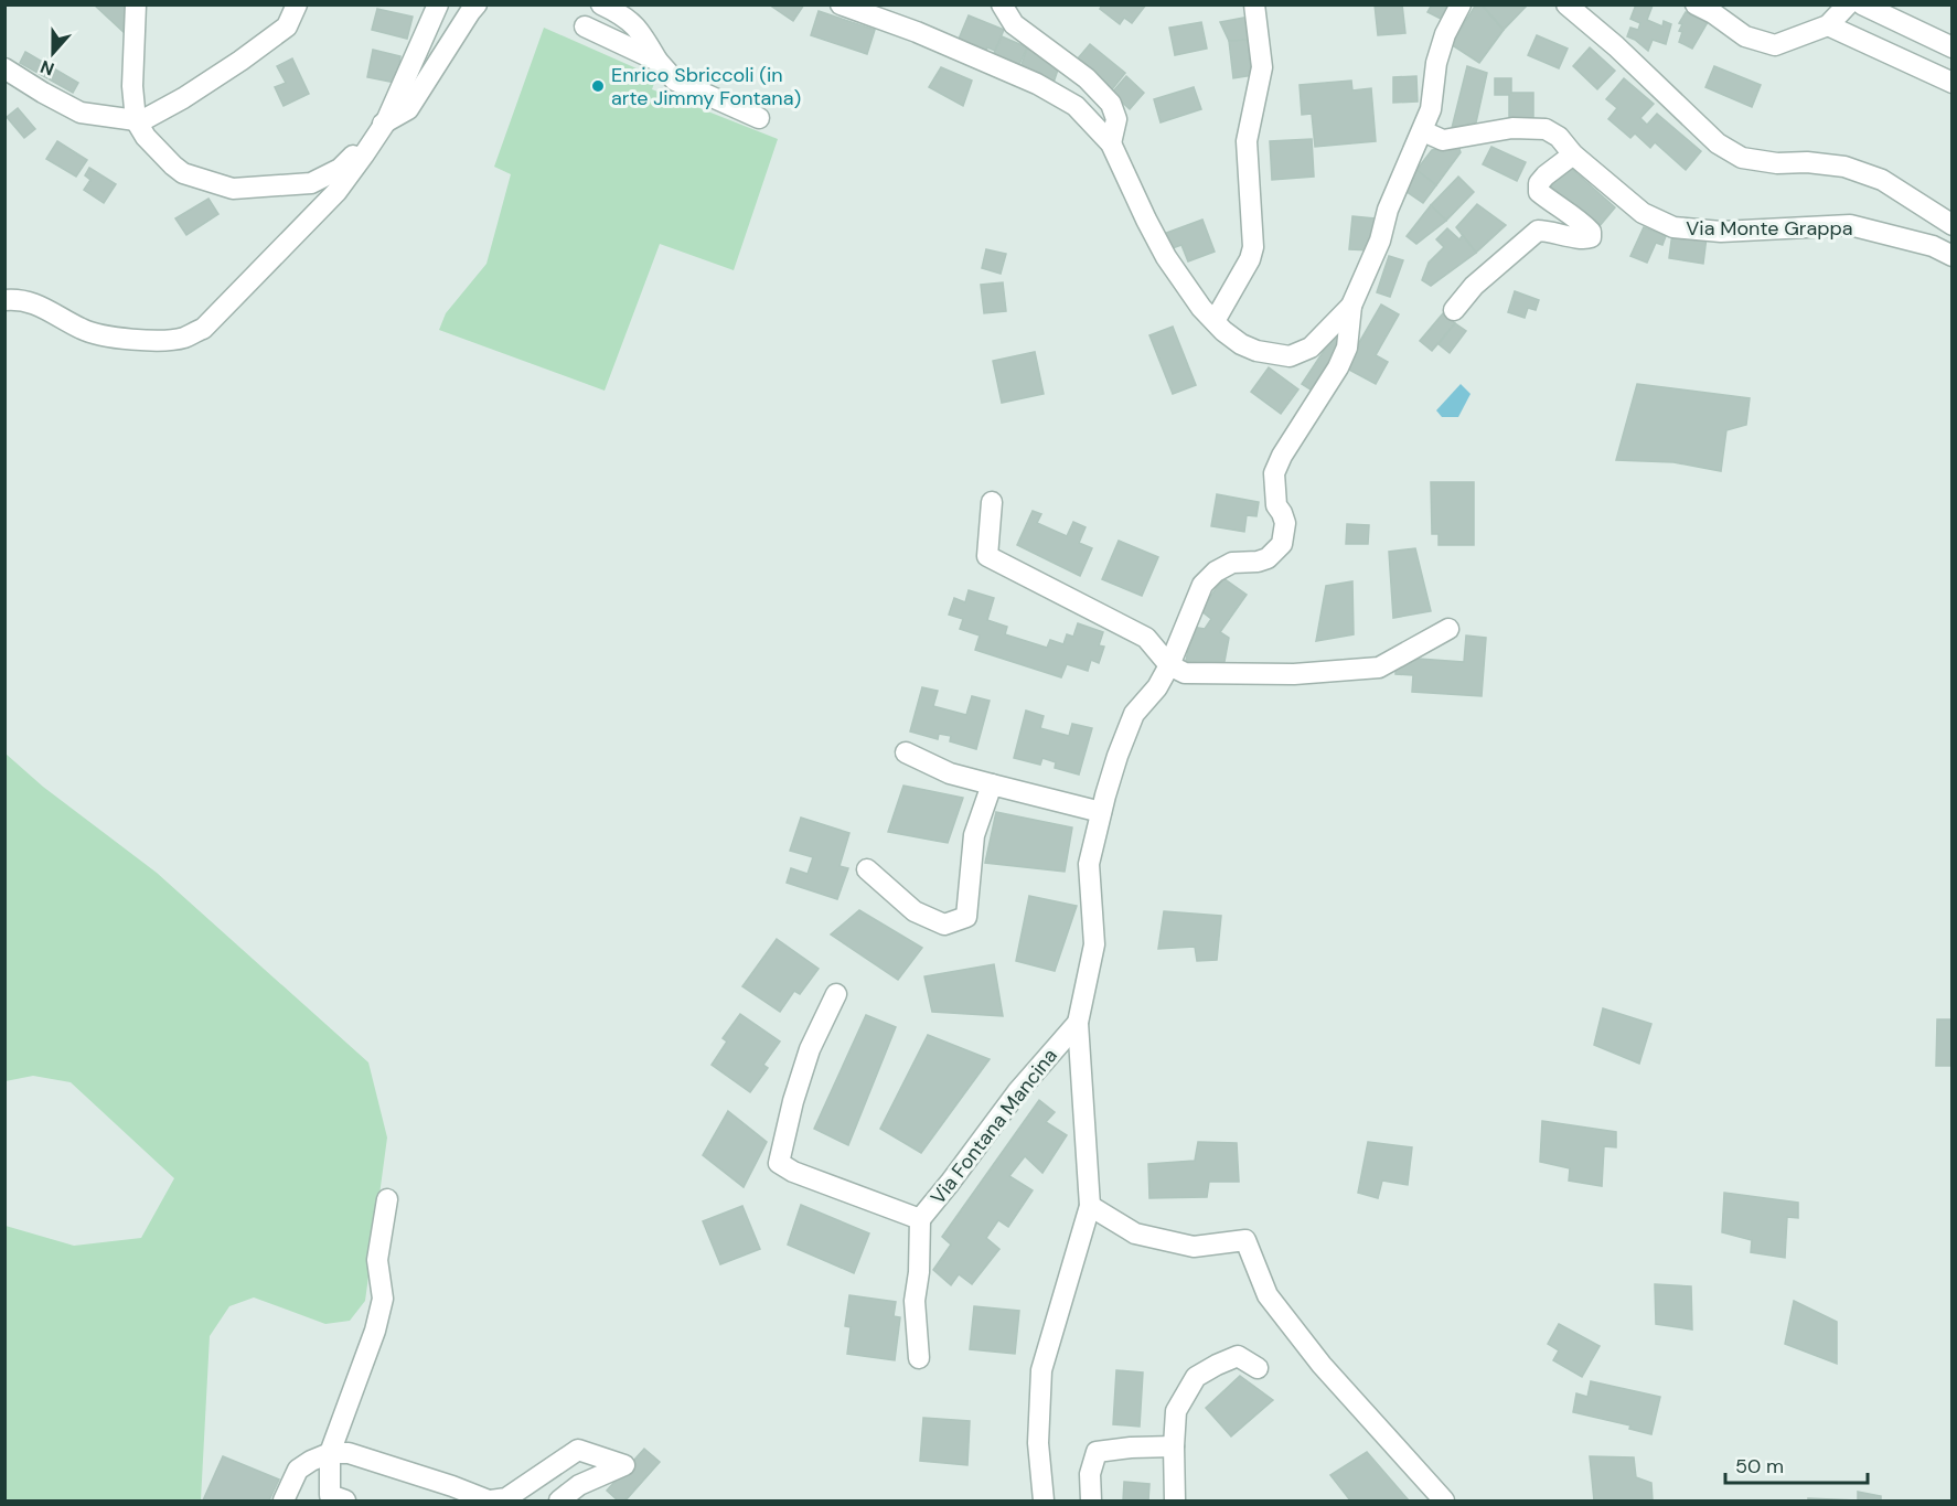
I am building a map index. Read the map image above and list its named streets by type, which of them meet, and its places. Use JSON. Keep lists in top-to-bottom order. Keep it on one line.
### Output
{"streets":{"street":["Via Monte Grappa","Via Fontana Mancina"]},"places":["Enrico Sbriccoli (in arte Jimmy Fontana)"],"scale_bar":"50 m","north":"bottom"}
